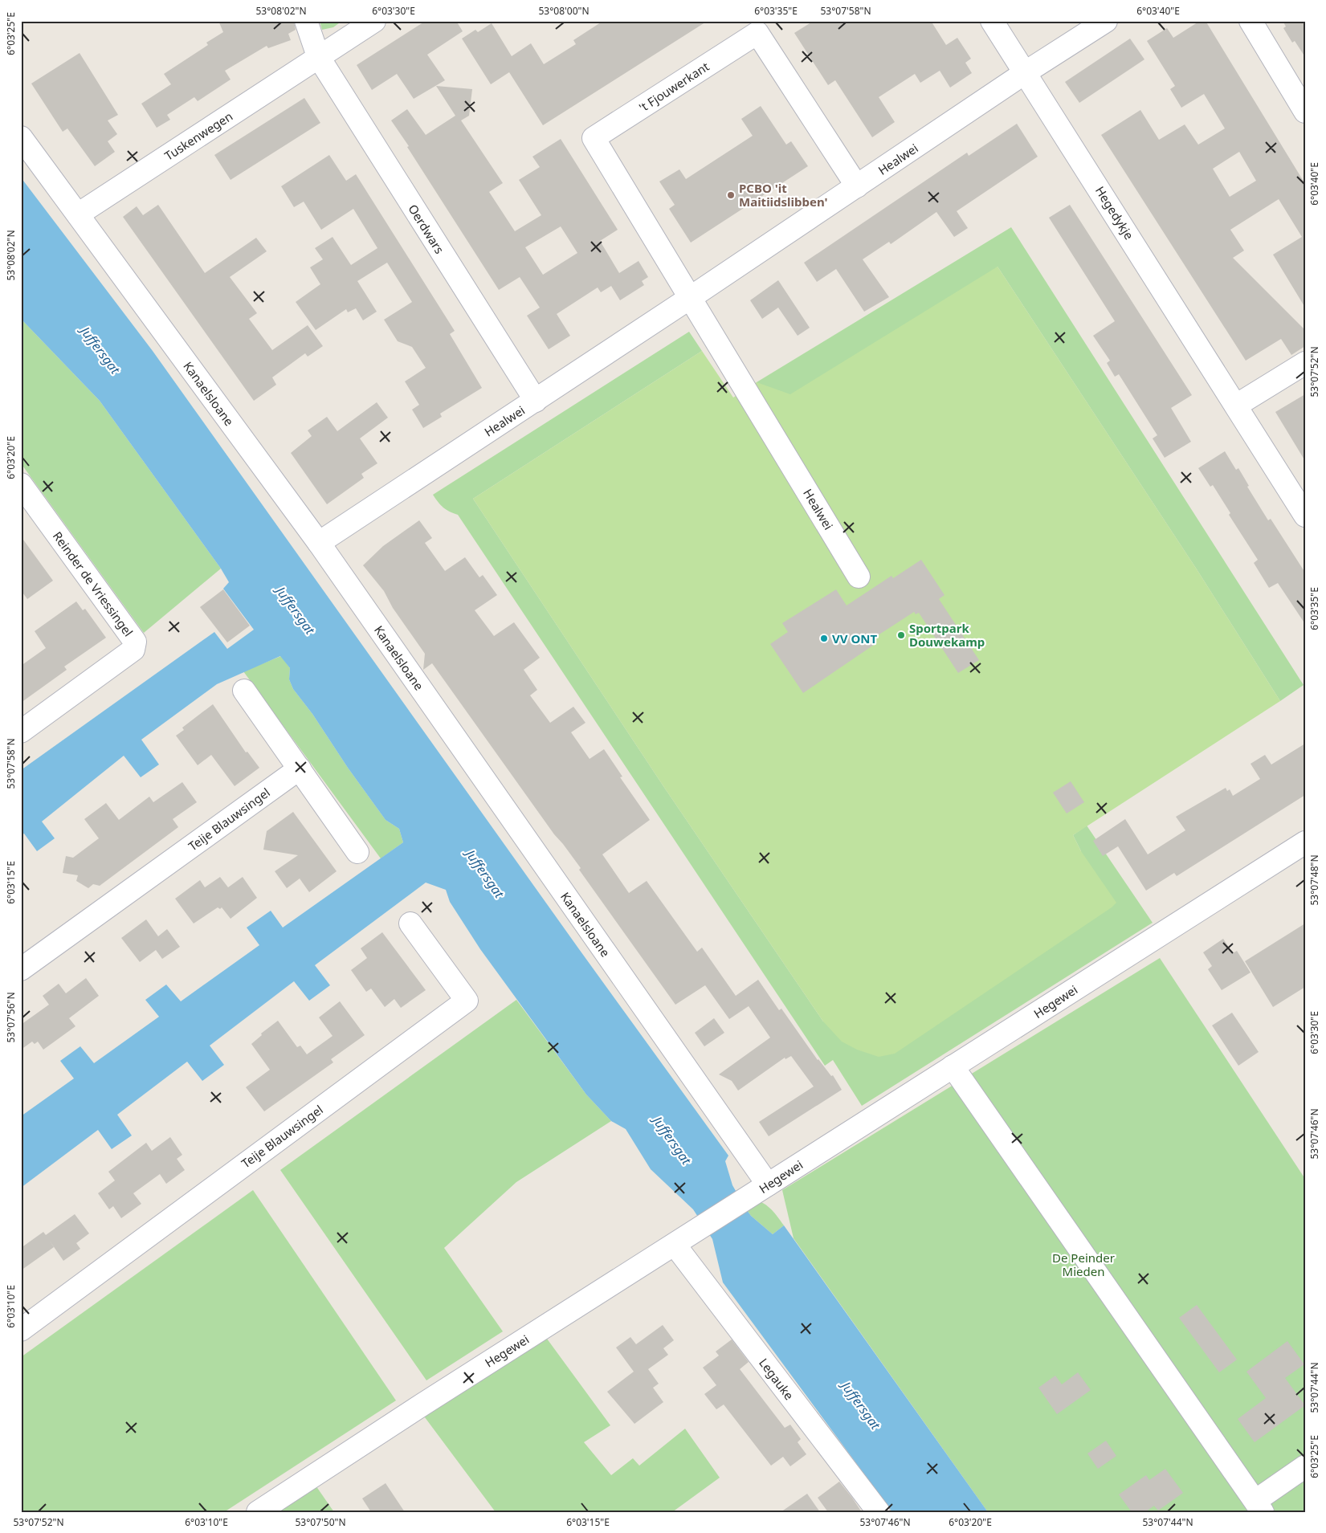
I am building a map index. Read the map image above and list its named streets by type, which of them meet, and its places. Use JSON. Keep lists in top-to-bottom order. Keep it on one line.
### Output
{"streets":{"street":["'t Fjouwerkant","Tuskenwegen","Healwei","Hegedykje","Oerdwars","Kanaelsloane","Reinder de Vriessingel","Teije Blauwsingel","Hegewei","Legauke"]},"crossings":[["'t Fjouwerkant","Healwei"],["Tuskenwegen","Oerdwars"],["Tuskenwegen","Kanaelsloane"],["Healwei","Hegedykje"],["Healwei","Oerdwars"],["Healwei","Kanaelsloane"],["Kanaelsloane","Hegewei"],["Hegewei","Legauke"]],"water":["Juffersgat"],"parks":["De Peinder Mieden"],"places":["PCBO 'it Maitiidslibben'","Sportpark Douwekamp","VV ONT"],"coordinates":["53°08'02\"N","6°03'30\"E","53°08'00\"N","6°03'35\"E","53°07'58\"N","6°03'40\"E","6°03'25\"E","53°07'52\"N","6°03'20\"E","53°07'48\"N","6°03'15\"E","53°07'56\"N","53°07'46\"N","6°03'10\"E","53°07'44\"N","53°07'50\"N"]}
